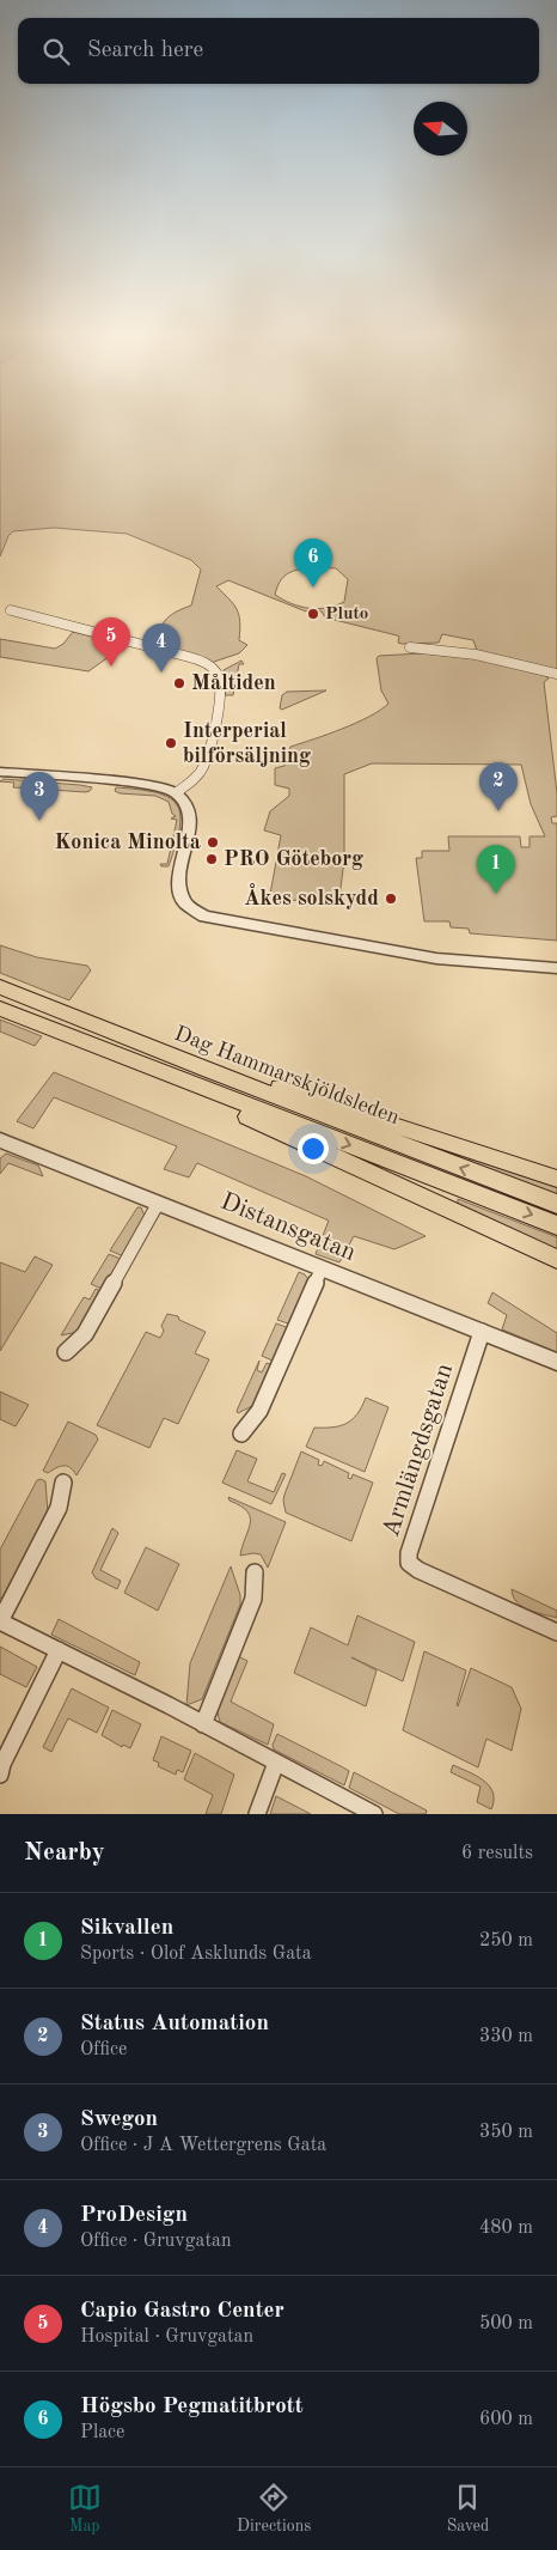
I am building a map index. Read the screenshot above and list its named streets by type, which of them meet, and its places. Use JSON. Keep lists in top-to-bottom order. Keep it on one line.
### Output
{"streets":{"main road":["Dag Hammarskjöldsleden"],"street":["Distansgatan","Armlängdsgatan"]},"crossings":[["Distansgatan","Armlängdsgatan"]],"places":["Pluto","Måltiden","Interperial bilförsäljning","Konica Minolta","PRO Göteborg","Åkes solskydd"],"north":"left","page":{"search":"Search here","pins":["6","5","4","2","3","1"],"heading":["Nearby","6 results"],"list":[{"mark":"1","name":"Sikvallen","note":"Sports · Olof Asklunds Gata","value":"250 m"},{"mark":"2","name":"Status Automation","note":"Office","value":"330 m"},{"mark":"3","name":"Swegon","note":"Office · J A Wettergrens Gata","value":"350 m"},{"mark":"4","name":"ProDesign","note":"Office · Gruvgatan","value":"480 m"},{"mark":"5","name":"Capio Gastro Center","note":"Hospital · Gruvgatan","value":"500 m"},{"mark":"6","name":"Högsbo Pegmatitbrott","note":"Place","value":"600 m"}],"nav":["Map","Directions","Saved"]}}
